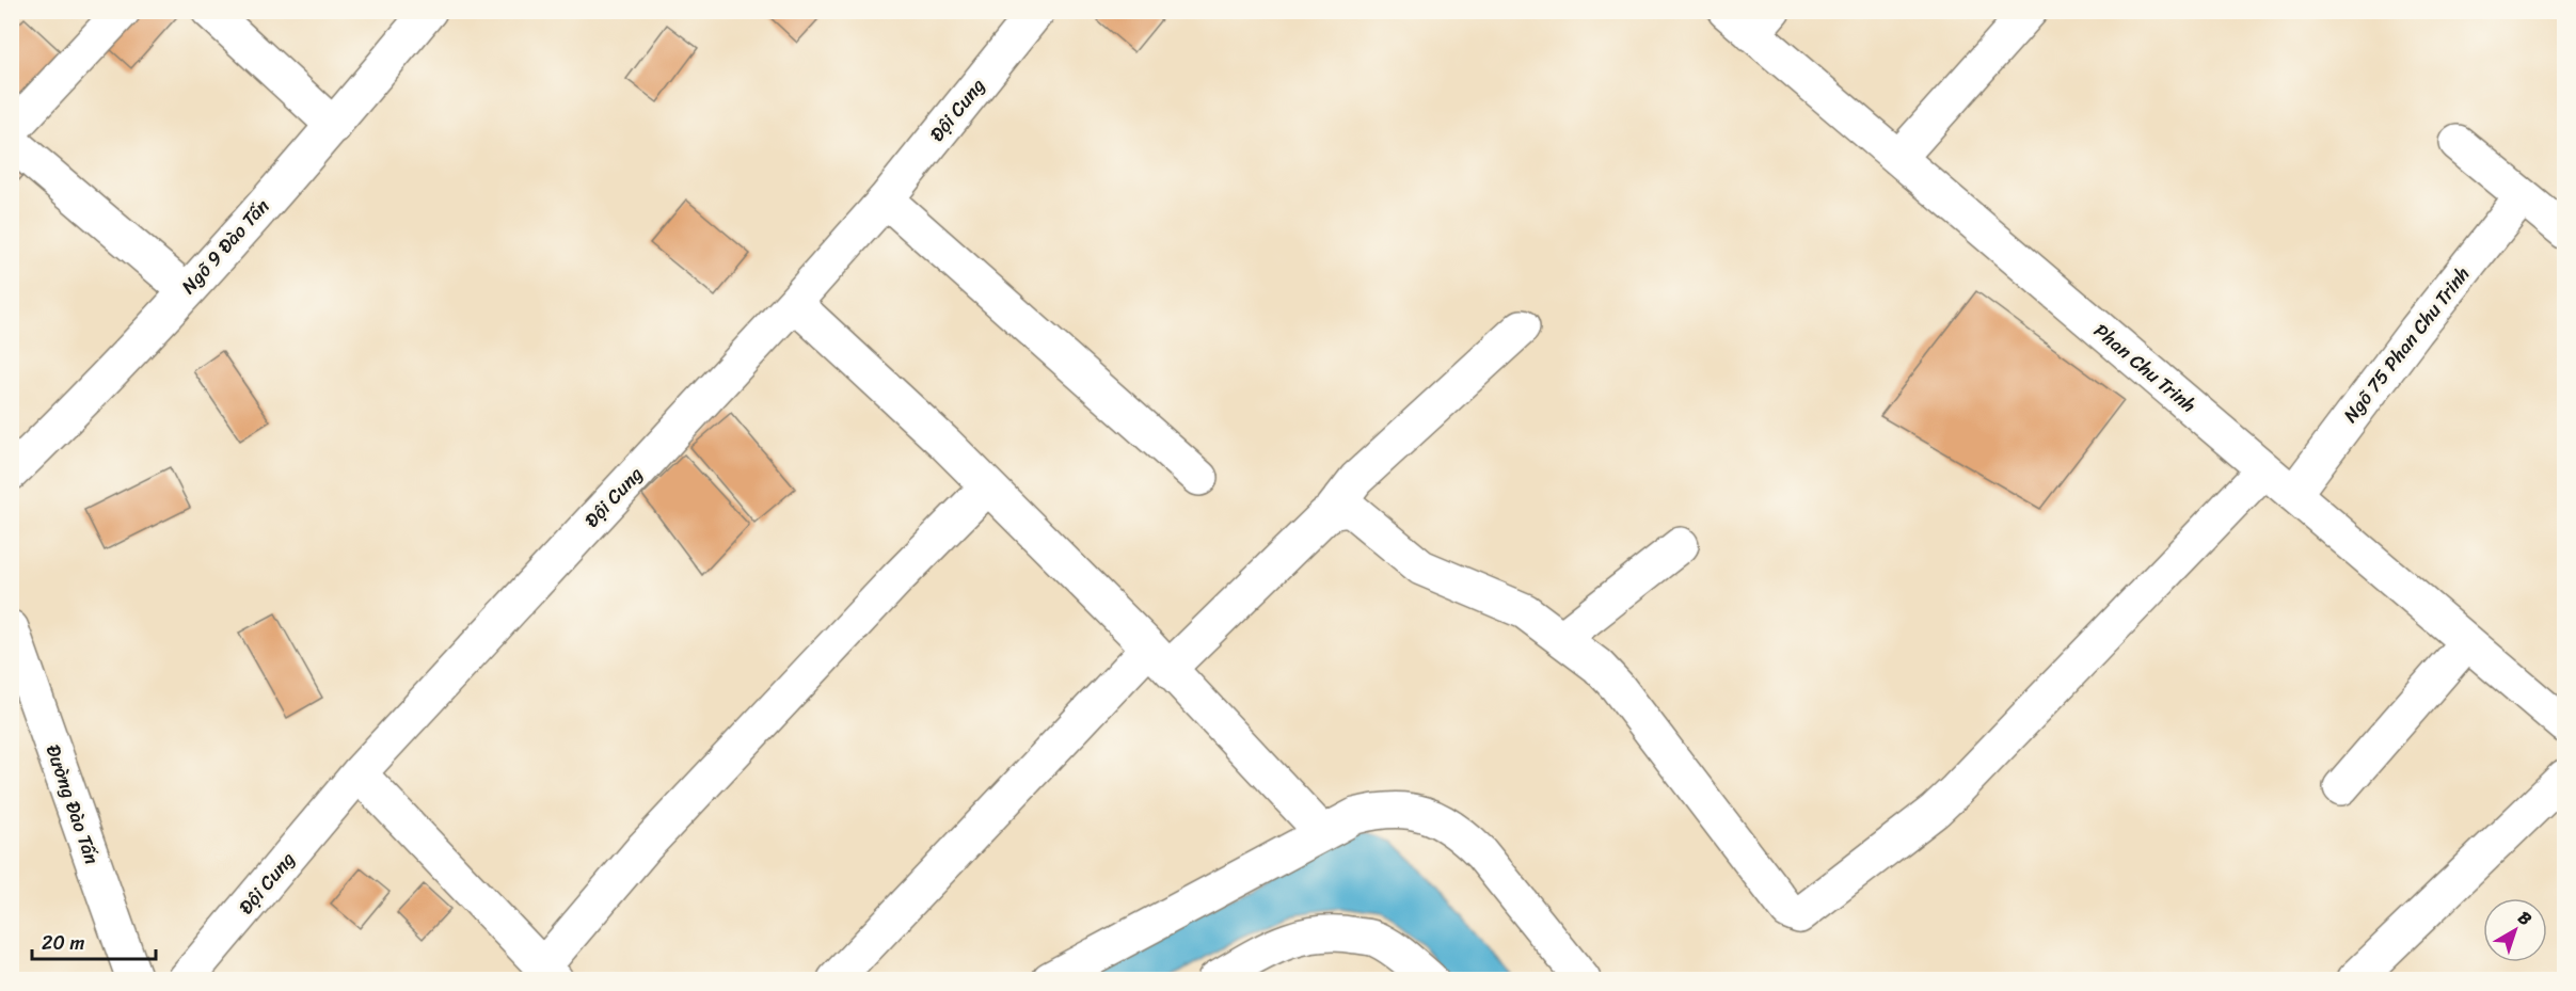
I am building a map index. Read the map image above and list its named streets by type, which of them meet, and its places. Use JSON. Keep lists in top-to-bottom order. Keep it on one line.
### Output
{"streets":{"street":["Đội Cung","Ngõ 9 Đào Tấn","Ngõ 75 Phan Chu Trinh","Phan Chu Trinh","Đường Đào Tấn"]},"crossings":[["Ngõ 75 Phan Chu Trinh","Phan Chu Trinh"]],"scale_bar":"20 m","north":"top right"}
